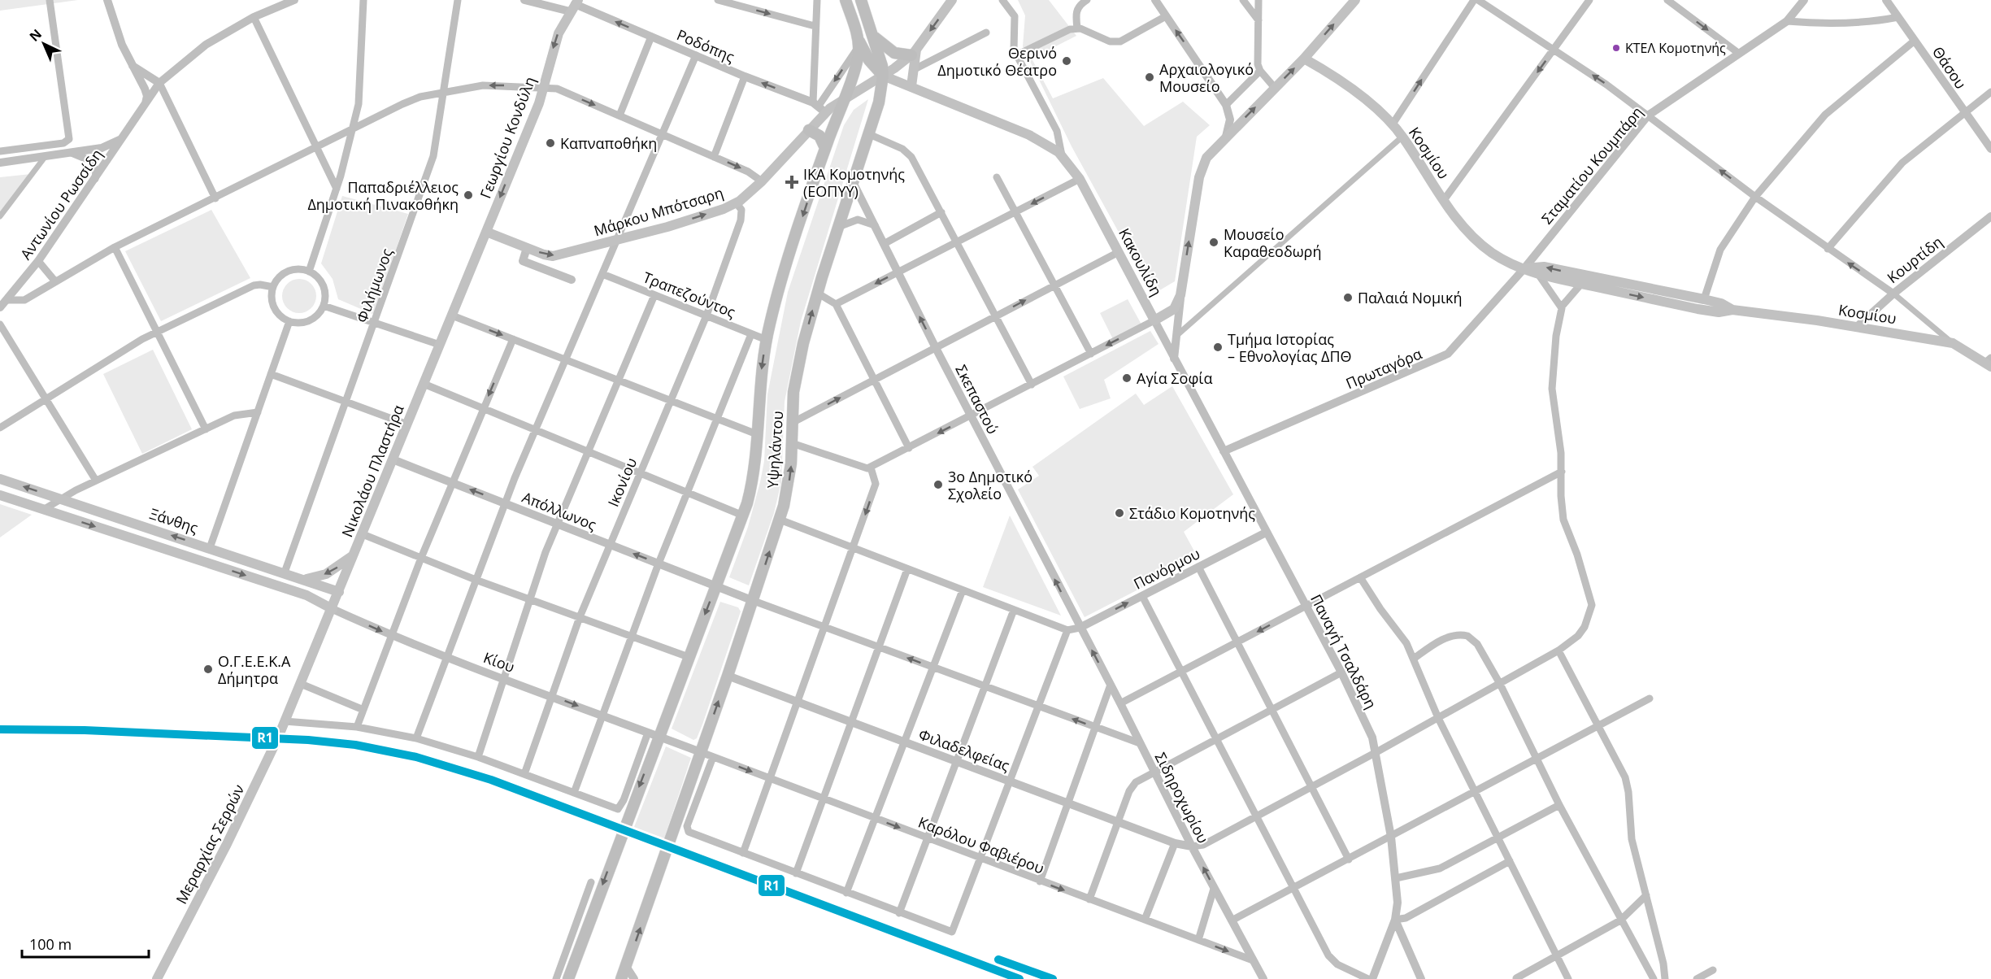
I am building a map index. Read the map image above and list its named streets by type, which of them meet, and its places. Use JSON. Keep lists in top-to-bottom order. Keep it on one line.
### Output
{"streets":{"main road":["Γεωργίου Κονδύλη","Κοσμίου","Μάρκου Μπότσαρη","Κακουλίδη","Υψηλάντου","Νικολάου Πλαστήρα","Ξάνθης","Μεραρχίας Σερρών"],"street":["Ροδόπης","Θάσου","Σταματίου Κουμπάρη","Αντωνίου Ρωσσίδη","Κουρτίδη","Φιλήμωνος","Τραπεζούντος","Πρωταγόρα","Σκεπαστού","Ικονίου","Απόλλωνος","Πανόρμου","Παναγή Τσαλδάρη","Κίου","Φιλαδελφείας","Σιδηροχωρίου","Καρόλου Φαβιέρου"]},"crossings":[["Ροδόπης","Γεωργίου Κονδύλη"],["Ροδόπης","Μάρκου Μπότσαρη"],["Γεωργίου Κονδύλη","Μάρκου Μπότσαρη"],["Γεωργίου Κονδύλη","Νικολάου Πλαστήρα"],["Κοσμίου","Σταματίου Κουμπάρη"],["Κοσμίου","Κουρτίδη"],["Κοσμίου","Πρωταγόρα"],["Σταματίου Κουμπάρη","Πρωταγόρα"],["Μάρκου Μπότσαρη","Κακουλίδη"],["Μάρκου Μπότσαρη","Υψηλάντου"],["Μάρκου Μπότσαρη","Νικολάου Πλαστήρα"],["Μάρκου Μπότσαρη","Ικονίου"],["Κακουλίδη","Υψηλάντου"],["Κακουλίδη","Παναγή Τσαλδάρη"],["Φιλήμωνος","Ξάνθης"],["Τραπεζούντος","Υψηλάντου"],["Τραπεζούντος","Ικονίου"],["Πρωταγόρα","Παναγή Τσαλδάρη"],["Σκεπαστού","Υψηλάντου"],["Σκεπαστού","Πανόρμου"],["Σκεπαστού","Σιδηροχωρίου"],["Υψηλάντου","Απόλλωνος"],["Υψηλάντου","Κίου"],["Υψηλάντου","Φιλαδελφείας"],["Υψηλάντου","Καρόλου Φαβιέρου"],["Νικολάου Πλαστήρα","Απόλλωνος"],["Νικολάου Πλαστήρα","Ξάνθης"],["Νικολάου Πλαστήρα","Κίου"],["Νικολάου Πλαστήρα","Μεραρχίας Σερρών"],["Ικονίου","Απόλλωνος"],["Ικονίου","Κίου"],["Ξάνθης","Κίου"],["Πανόρμου","Παναγή Τσαλδάρη"],["Πανόρμου","Σιδηροχωρίου"],["Κίου","Καρόλου Φαβιέρου"],["Φιλαδελφείας","Σιδηροχωρίου"],["Σιδηροχωρίου","Καρόλου Φαβιέρου"]],"one_way":["Ροδόπης","Γεωργίου Κονδύλη","Μάρκου Μπότσαρη","Καρόλου Φαβιέρου"],"places":{"other":["ΚΤΕΛ Κομοτηνής","Θερινό Δημοτικό Θέατρο","Αρχαιολογικό Μουσείο","Καπναποθήκη","Παπαδριέλλειος Δημοτική Πινακοθήκη","Μουσείο Καραθεοδωρή","Παλαιά Νομική","Τμήμα Ιστορίας – Εθνολογίας ΔΠΘ","Αγία Σοφία","3ο Δημοτικό Σχολείο","Στάδιο Κομοτηνής","Ο.Γ.Ε.Ε.Κ.Α Δήμητρα"],"health":["ΙΚΑ Κομοτηνής (ΕΟΠΥΥ)"]},"lines":["transit line R1"],"scale_bar":"100 m","north":"top left"}
